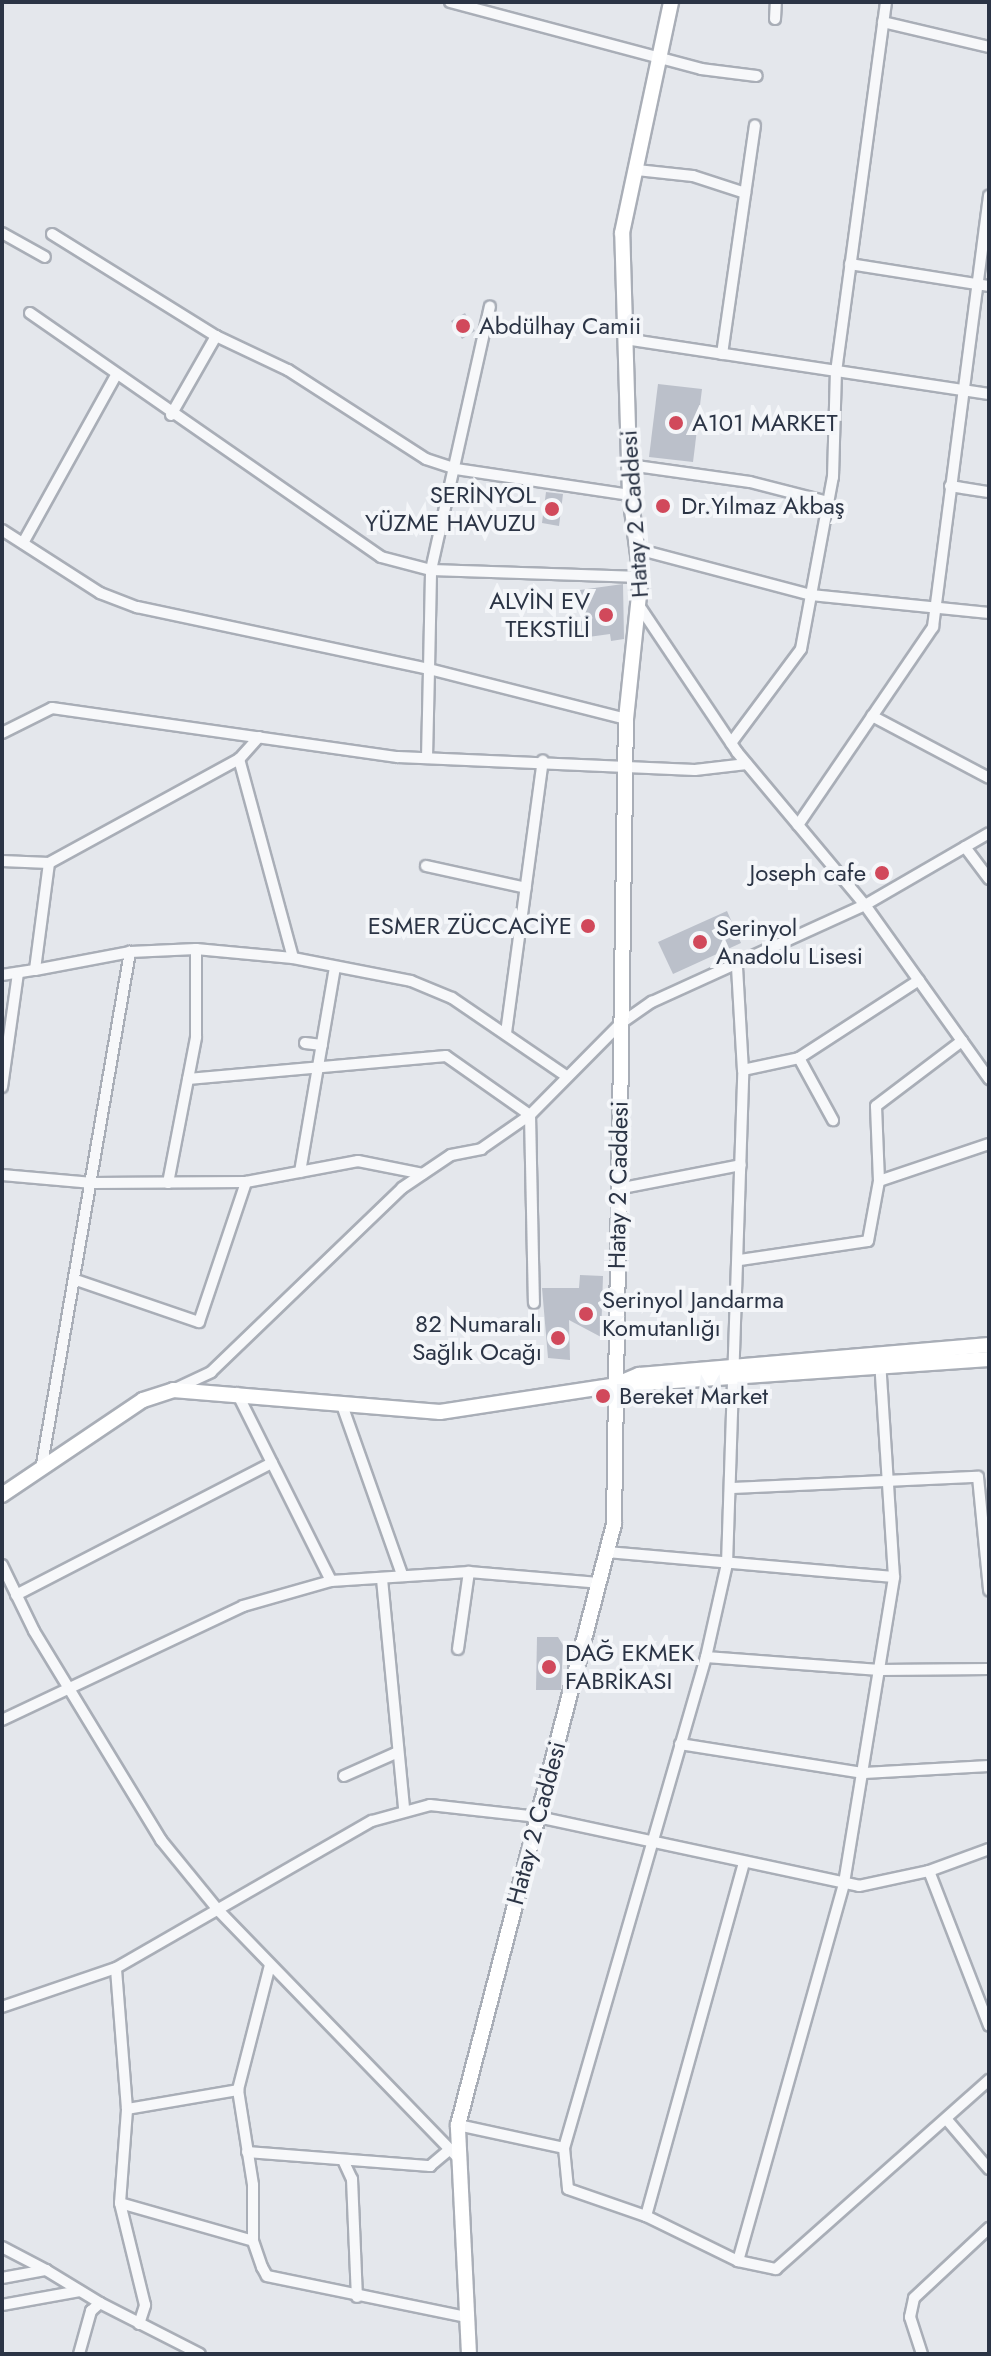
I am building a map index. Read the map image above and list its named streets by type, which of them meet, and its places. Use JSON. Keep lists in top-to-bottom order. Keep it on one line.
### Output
{"streets":{"street":["Hatay 2 Caddesi"]},"places":["Abdülhay Camii","A101 MARKET","Dr.Yılmaz Akbaş","SERİNYOL YÜZME HAVUZU","ALVİN EV TEKSTİLİ","Joseph cafe","ESMER ZÜCCACİYE","Serinyol Anadolu Lisesi","Serinyol Jandarma Komutanlığı","82 Numaralı Sağlık Ocağı","Bereket Market","DAĞ EKMEK FABRİKASI"]}
